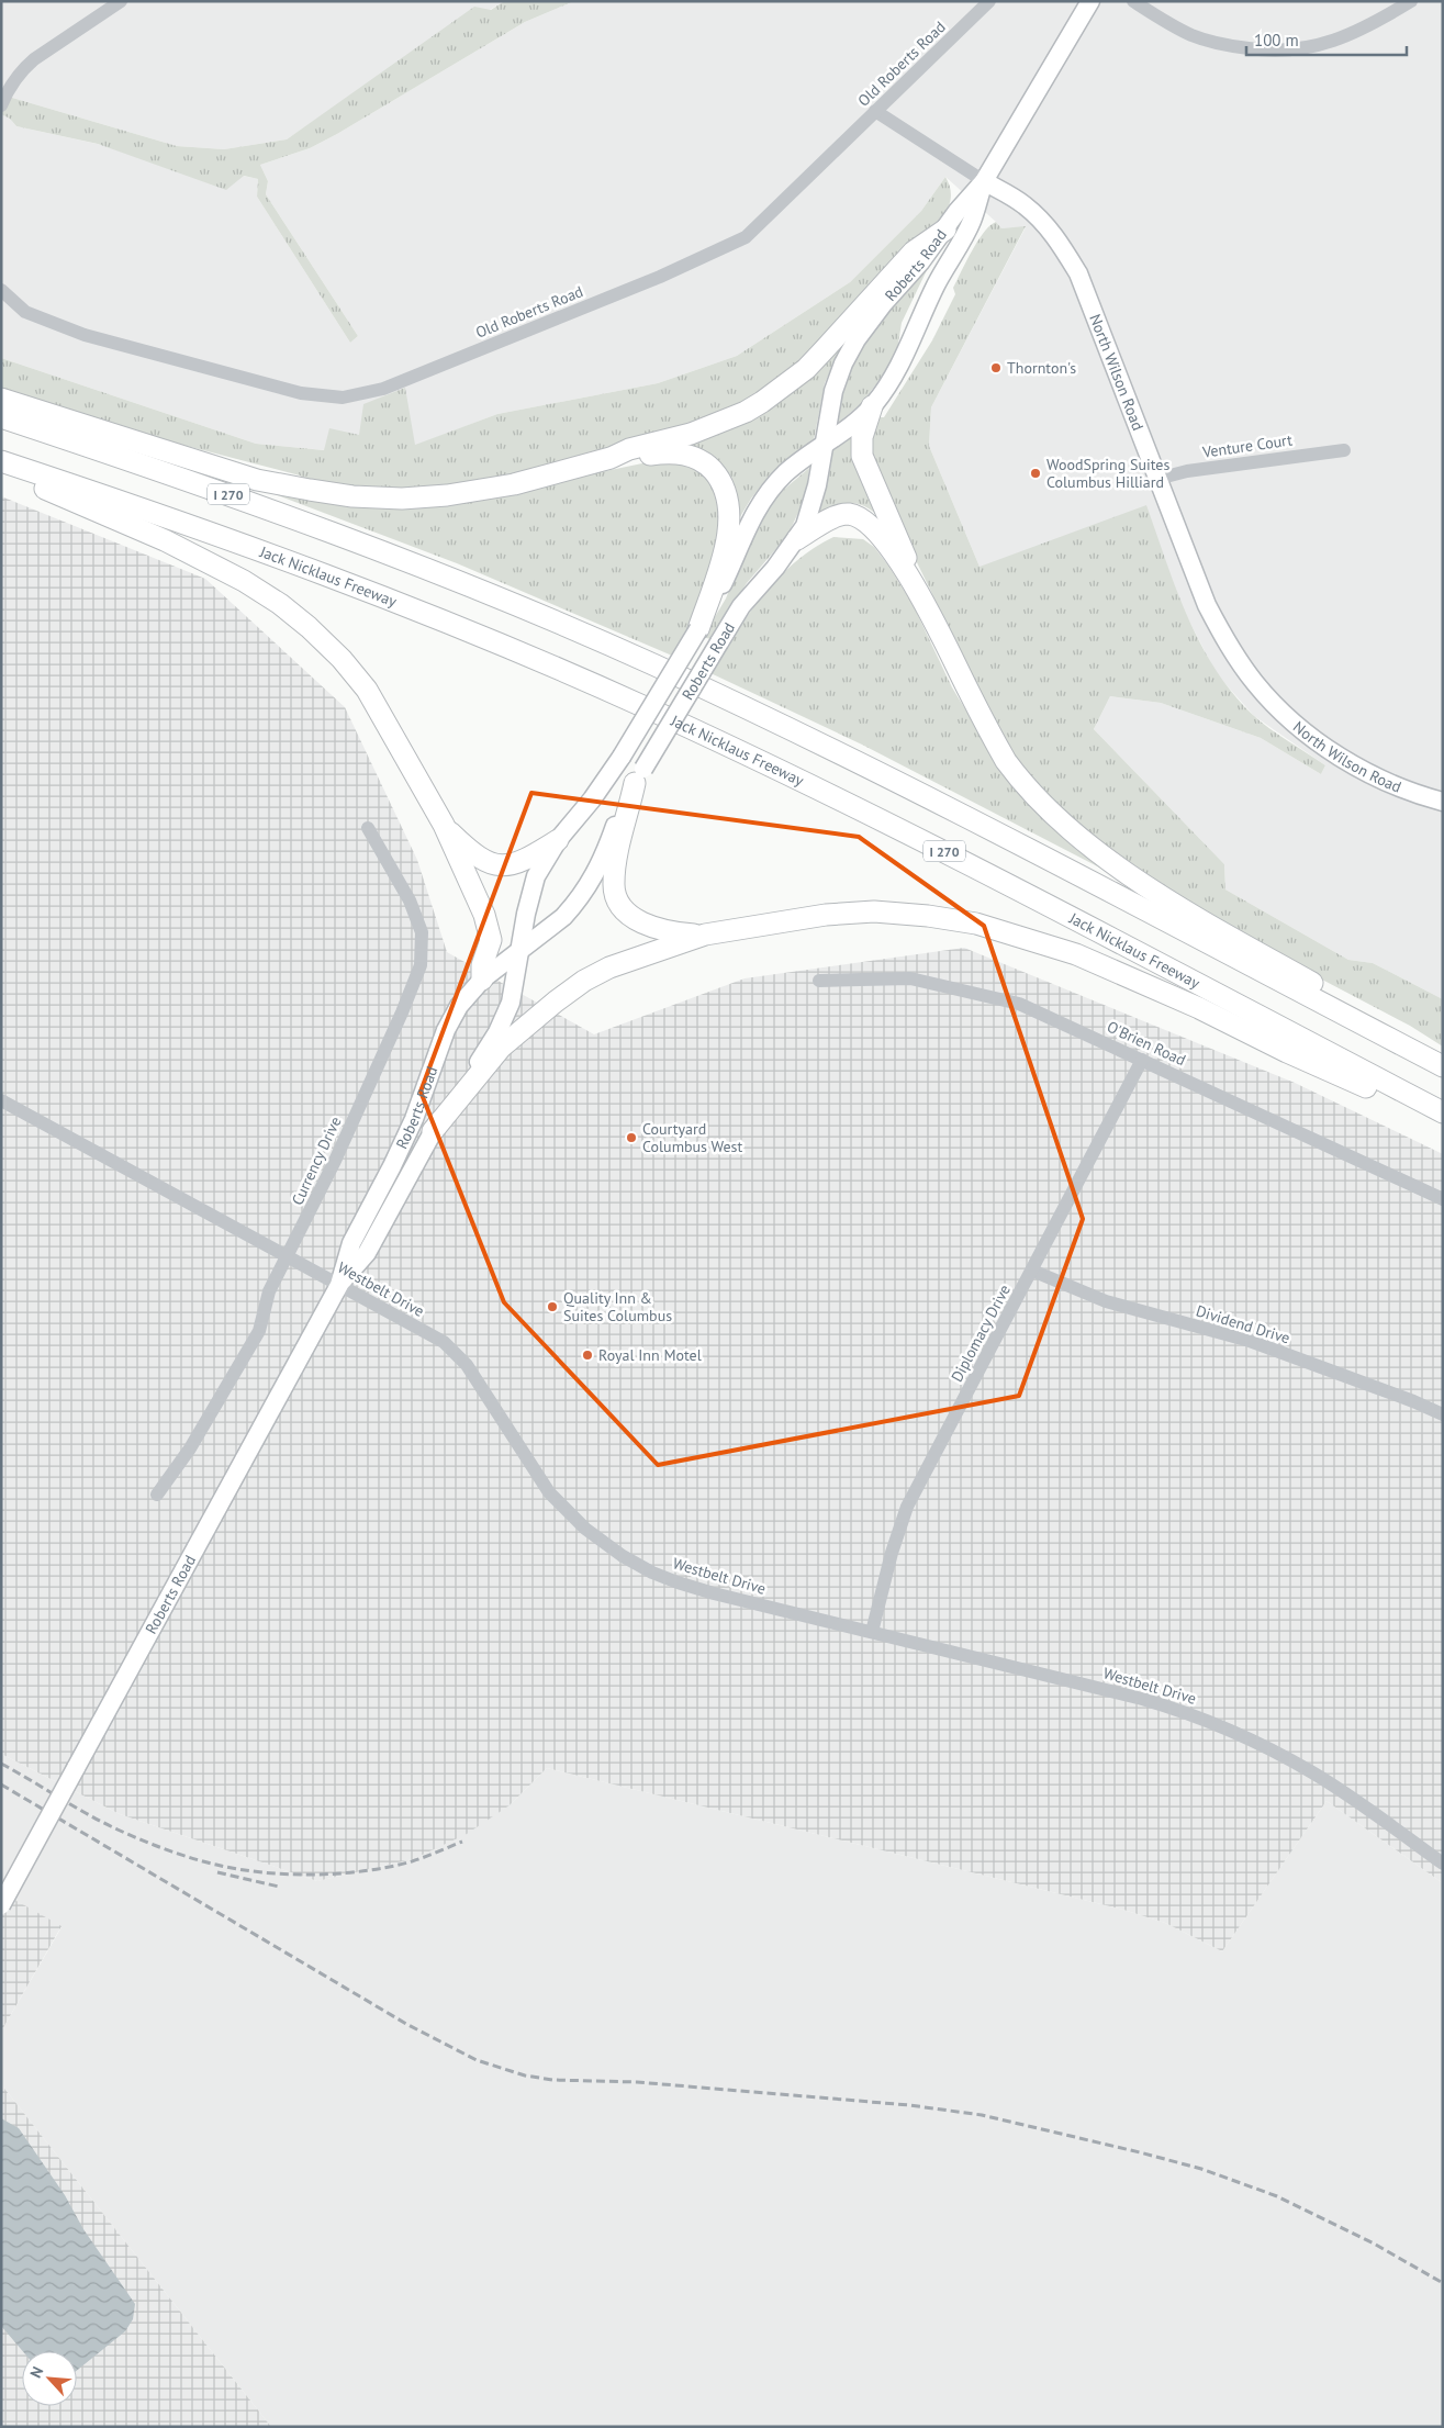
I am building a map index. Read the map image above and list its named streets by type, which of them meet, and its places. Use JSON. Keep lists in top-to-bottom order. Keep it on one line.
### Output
{"streets":{"highway":["I 270","Jack Nicklaus Freeway"],"main road":["Roberts Road","North Wilson Road"],"street":["Old Roberts Road","Venture Court","O'Brien Road","Currency Drive","Westbelt Drive","Dividend Drive","Diplomacy Drive"]},"crossings":[["Old Roberts Road","North Wilson Road"],["Roberts Road","North Wilson Road"],["Roberts Road","Westbelt Drive"],["North Wilson Road","Venture Court"],["O'Brien Road","Diplomacy Drive"],["Currency Drive","Westbelt Drive"],["Westbelt Drive","Diplomacy Drive"],["Dividend Drive","Diplomacy Drive"]],"places":["Thornton's","WoodSpring Suites Columbus Hilliard","Courtyard Columbus West","Quality Inn & Suites Columbus","Royal Inn Motel"],"scale_bar":"100 m","north":"top left"}
